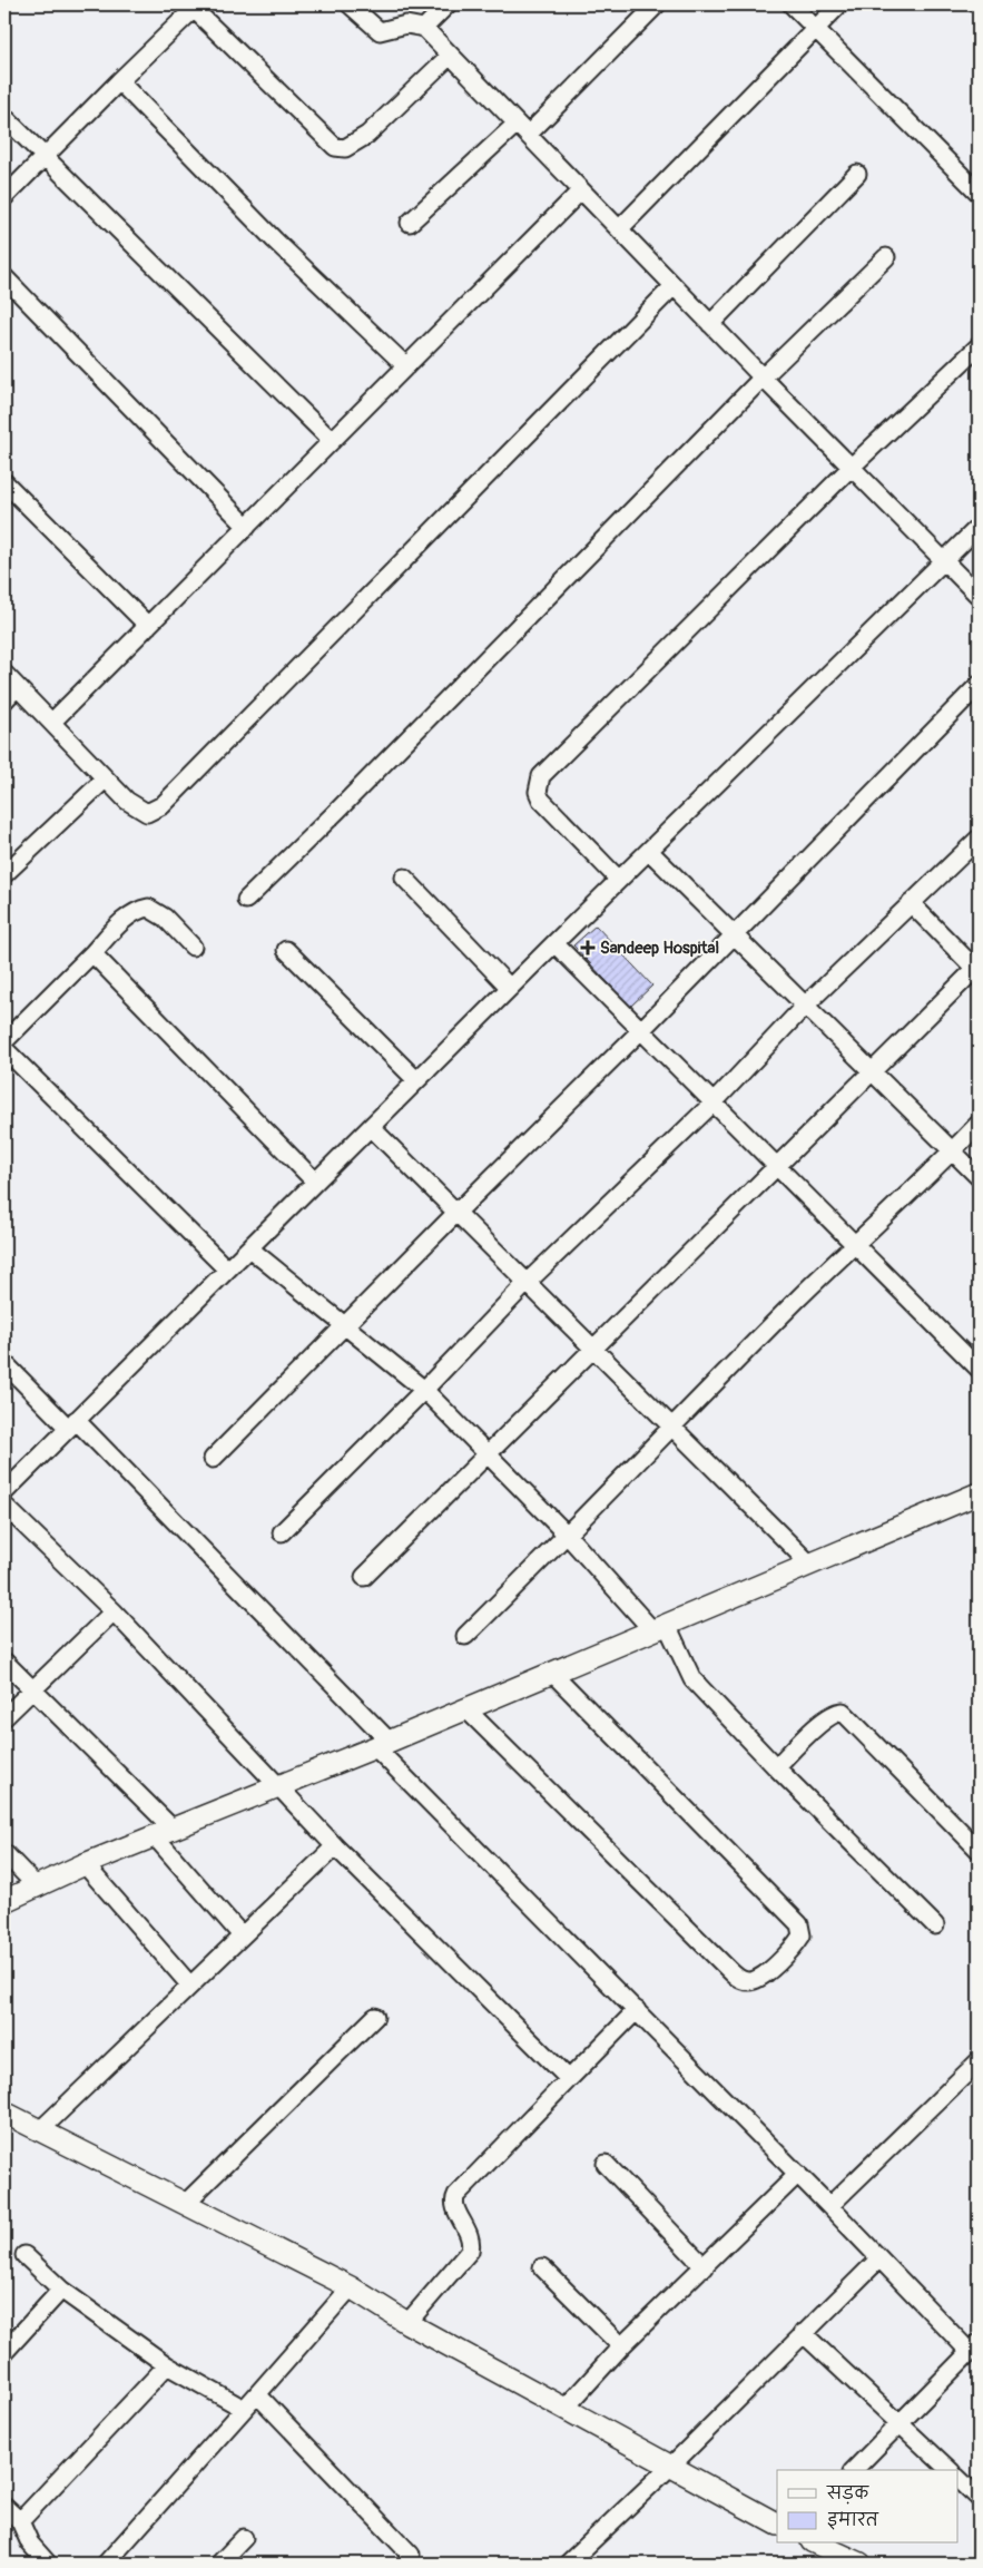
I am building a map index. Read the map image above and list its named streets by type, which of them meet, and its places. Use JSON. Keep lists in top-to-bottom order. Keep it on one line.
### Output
{"places":{"health":["Sandeep Hospital"]},"legend":["सड़क","इमारत"]}
